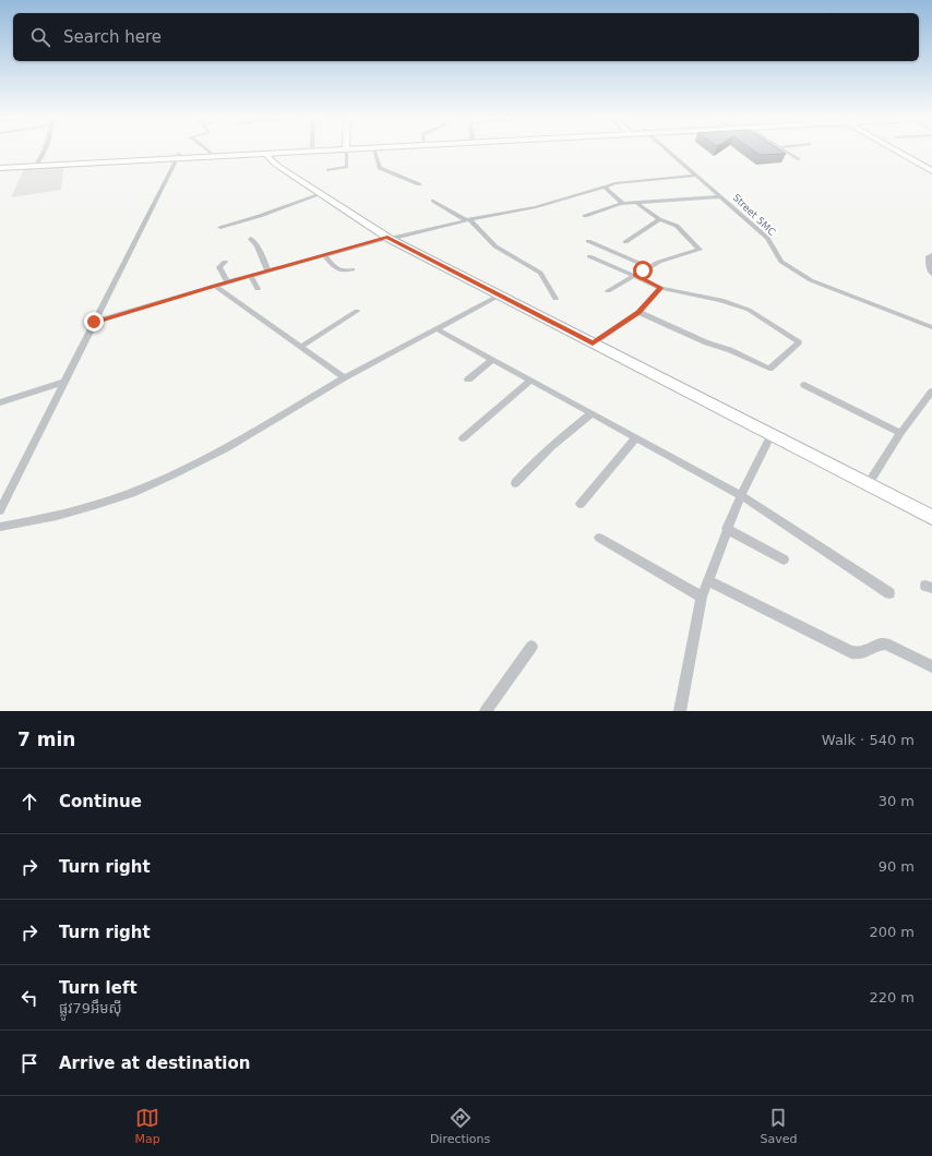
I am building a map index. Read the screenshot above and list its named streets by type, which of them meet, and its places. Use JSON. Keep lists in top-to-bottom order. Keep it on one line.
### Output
{"streets":{"street":["Street 5MC"]},"page":{"search":"Search here","heading":["7 min","Walk · 540 m"],"list":[["Continue","30 m"],["Turn right","90 m"],["Turn right","200 m"],["Turn left","ផ្លូវ79អឹមស៊ី","220 m"],"Arrive at destination"],"nav":["Map","Directions","Saved"]}}
